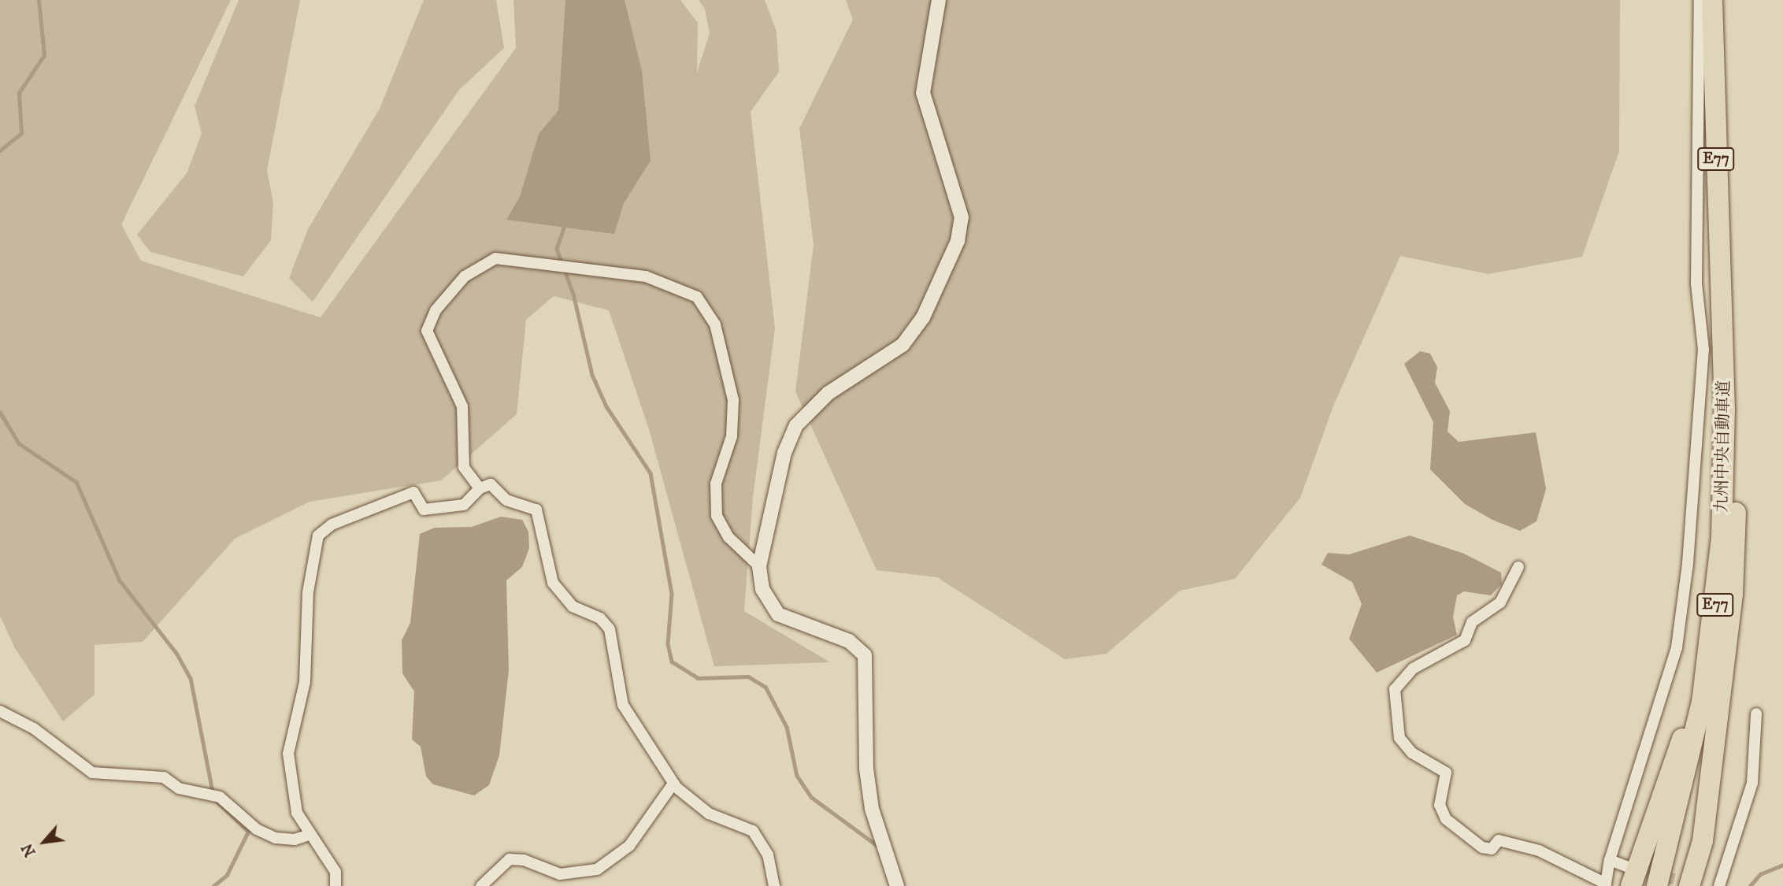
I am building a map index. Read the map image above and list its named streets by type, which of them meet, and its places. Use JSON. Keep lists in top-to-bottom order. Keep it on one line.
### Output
{"streets":{"highway":["E77","九州中央自動車道"]},"north":"bottom left"}
